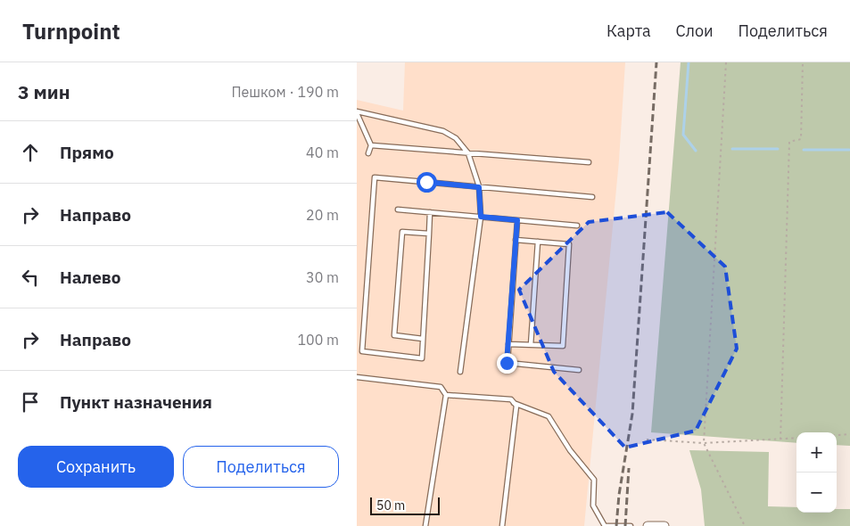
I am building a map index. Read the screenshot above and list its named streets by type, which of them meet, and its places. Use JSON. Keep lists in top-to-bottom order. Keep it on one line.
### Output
{"scale_bar":"50 m","page":{"header":"Turnpoint","nav":["Карта","Слои","Поделиться"],"heading":["3 мин","Пешком · 190 m"],"list":[["Прямо","40 m"],["Направо","20 m"],["Налево","30 m"],["Направо","100 m"],"Пункт назначения"],"buttons":["Сохранить","Поделиться"],"map_buttons":["+","−"],"scale":"50 m"}}
